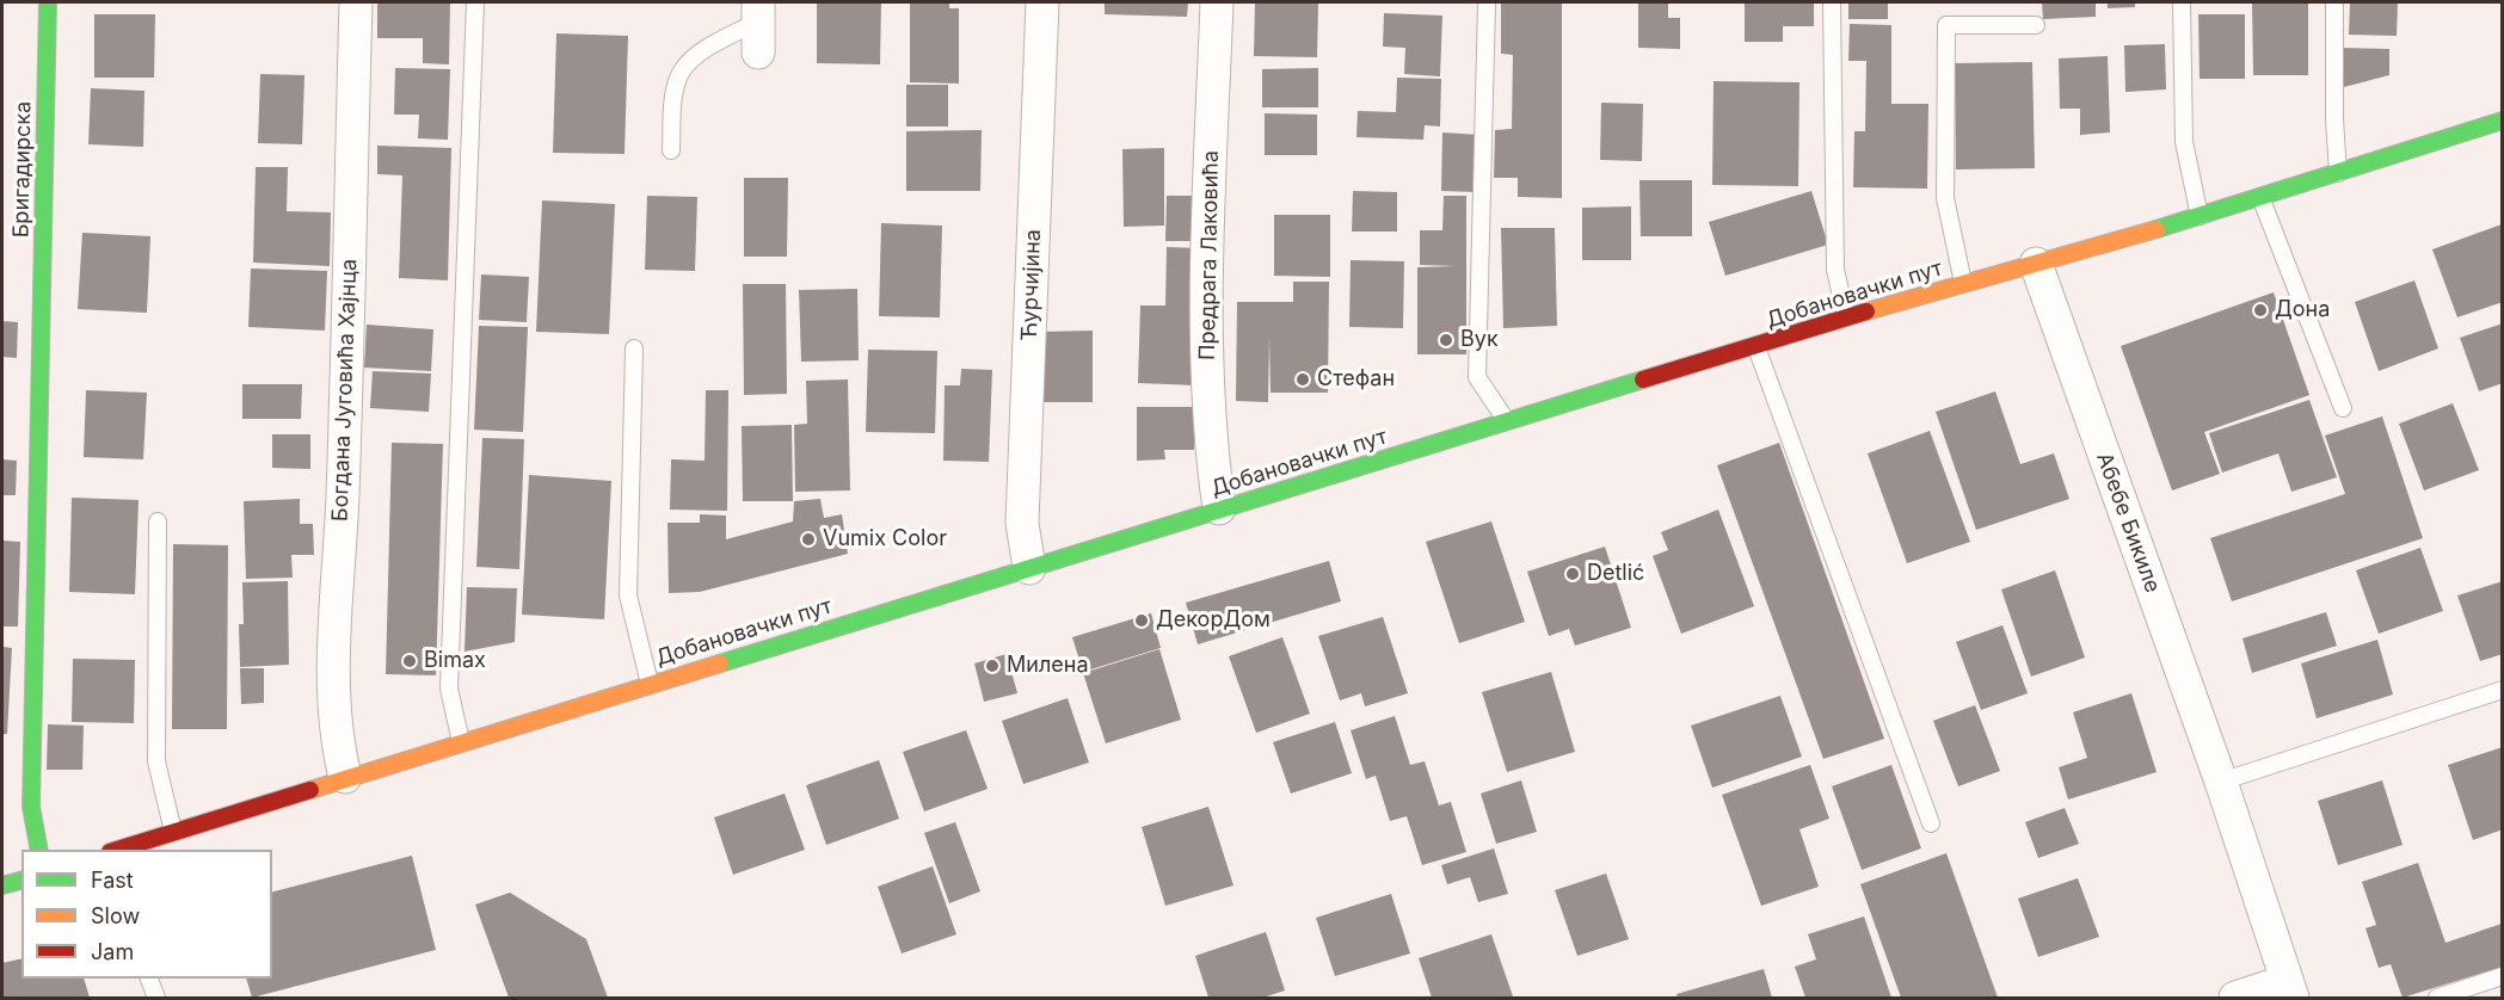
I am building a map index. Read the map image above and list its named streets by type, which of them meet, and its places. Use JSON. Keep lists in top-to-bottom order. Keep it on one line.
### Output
{"streets":{"street":["Бригадирска","Предрага Лаковића","Ћурчијина","Добановачки пут","Богдана Југовића Хајнца","Абебе Бикиле"]},"crossings":[["Предрага Лаковића","Добановачки пут"],["Ћурчијина","Добановачки пут"],["Добановачки пут","Богдана Југовића Хајнца"],["Добановачки пут","Абебе Бикиле"]],"places":["Дона","Вук","Стефан","Vumix Color","Detlić","ДекорДом","Bimax","Милена"],"legend":["Fast","Slow","Jam"]}
